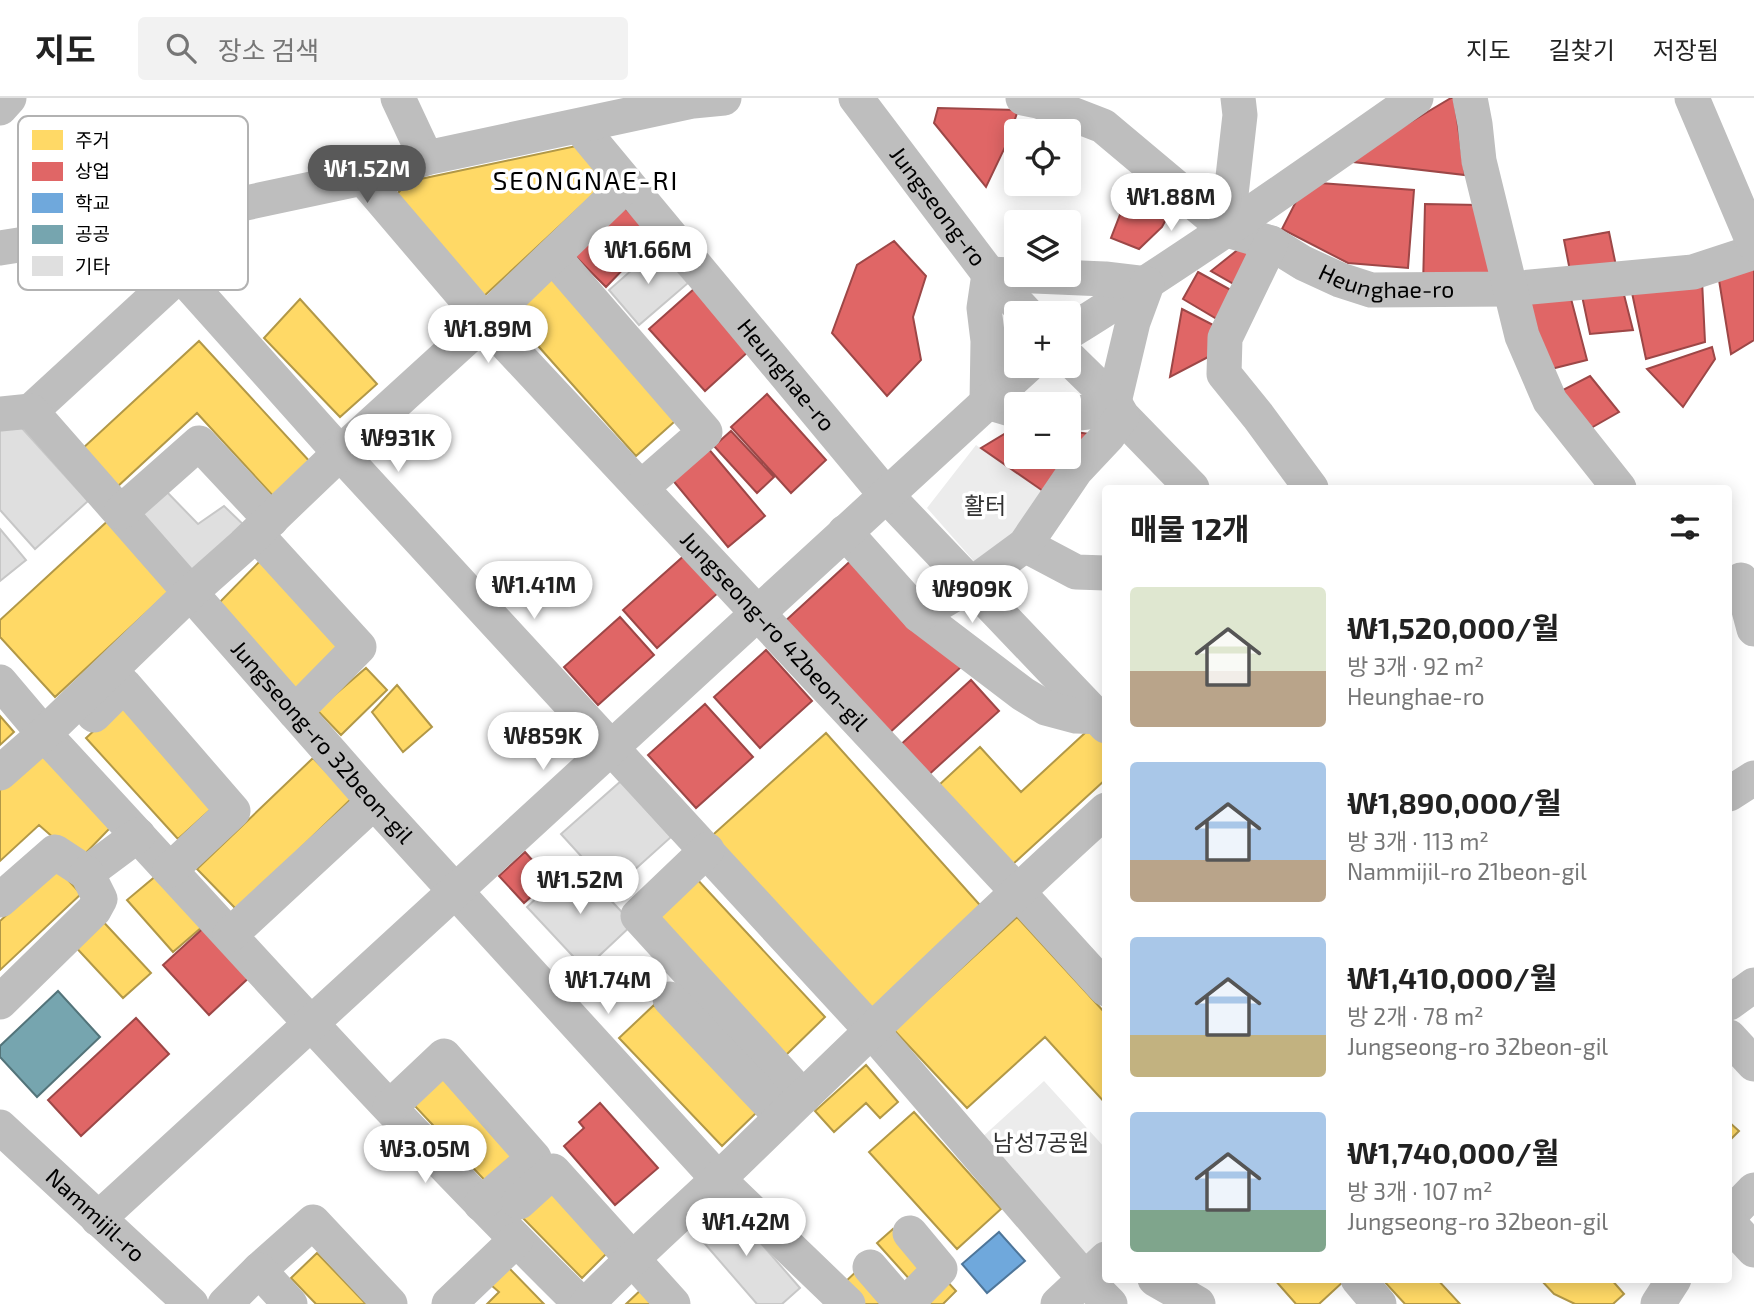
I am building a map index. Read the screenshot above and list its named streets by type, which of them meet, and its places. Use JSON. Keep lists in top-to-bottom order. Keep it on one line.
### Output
{"streets":{"street":["Jungseong-ro","Heunghae-ro","Jungseong-ro 42beon-gil","Jungseong-ro 32beon-gil","Nammijil-ro"]},"districts":["SEONGNAE-RI"],"parks":["활터","남성7공원"],"legend":["주거","상업","학교","공공","기타"],"page":{"header":"지도","search":"장소 검색","nav":["지도","길찾기","저장됨"],"map_buttons":["+","−"],"price":["₩1.52M","₩1.88M","₩1.66M","₩1.89M","₩931K","₩1.41M","₩909K","₩859K","₩1.52M","₩1.74M","₩3.05M","₩1.42M"],"heading":"매물 12개","list":[{"name":"₩1,520,000/월","note":"방 3개 · 92 m² · Heunghae-ro"},{"name":"₩1,890,000/월","note":"방 3개 · 113 m² · Nammijil-ro 21beon-gil"},{"name":"₩1,410,000/월","note":"방 2개 · 78 m² · Jungseong-ro 32beon-gil"},{"name":"₩1,740,000/월","note":"방 3개 · 107 m² · Jungseong-ro 32beon-gil"}]}}
